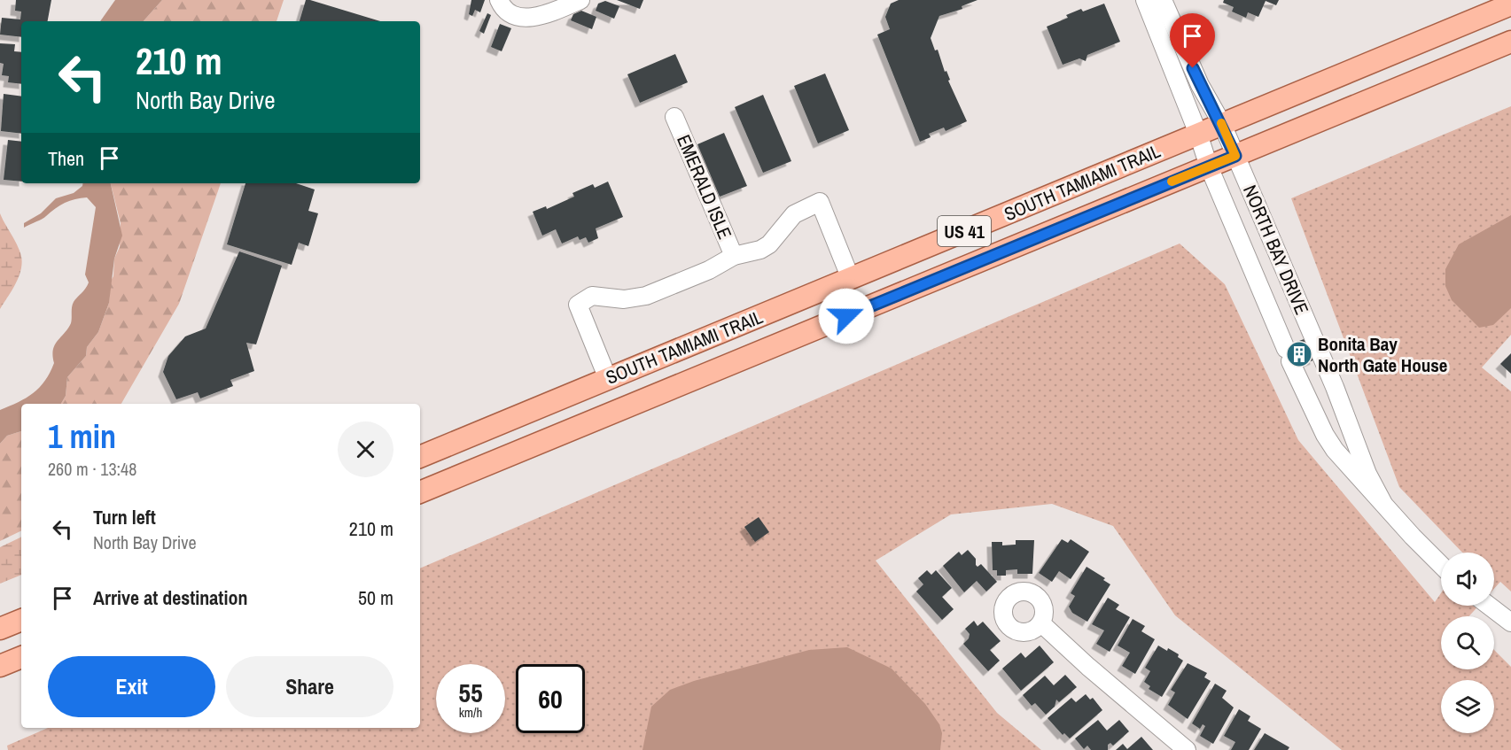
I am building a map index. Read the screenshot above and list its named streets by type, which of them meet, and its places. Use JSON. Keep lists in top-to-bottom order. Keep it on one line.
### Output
{"streets":{"main road":["SOUTH TAMIAMI TRAIL","US 41"],"street":["EMERALD ISLE","NORTH BAY DRIVE"]},"crossings":[["SOUTH TAMIAMI TRAIL","EMERALD ISLE"],["SOUTH TAMIAMI TRAIL","NORTH BAY DRIVE"]],"places":{"building":["Bonita Bay North Gate House"]},"page":{"turn":["210 m","North Bay Drive"],"then":"Then","heading":["1 min","260 m · 13:48"],"list":[{"name":"Turn left","note":"North Bay Drive","value":"210 m"},{"name":"Arrive at destination","value":"50 m"}],"buttons":["Exit","Share"],"speed":"55 km/h","limit":"60"}}
